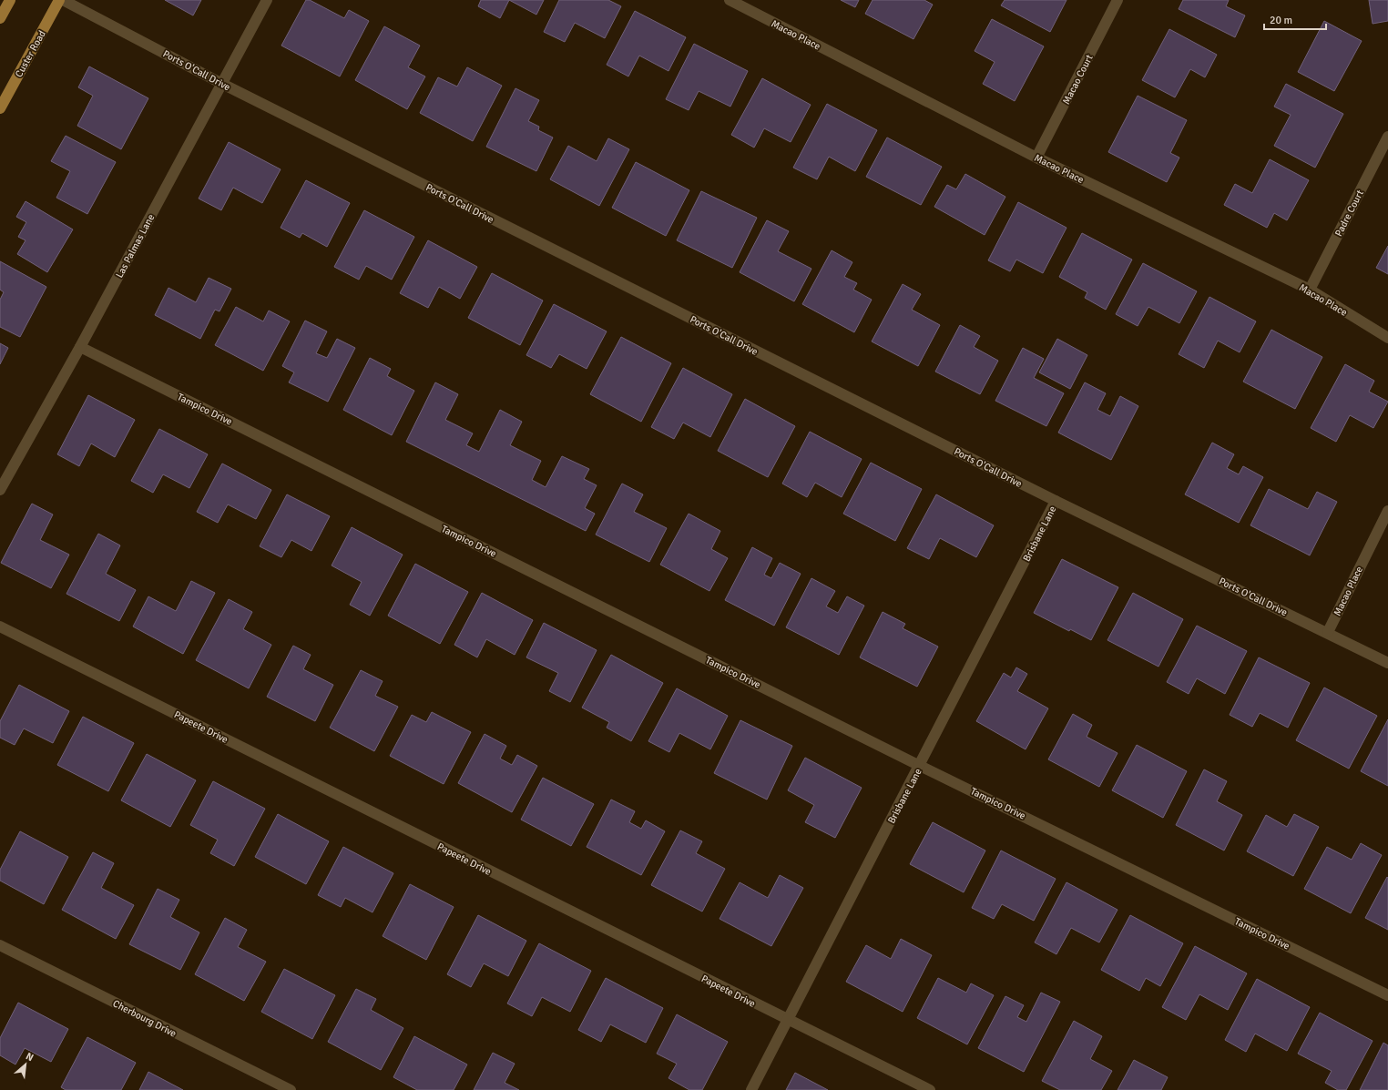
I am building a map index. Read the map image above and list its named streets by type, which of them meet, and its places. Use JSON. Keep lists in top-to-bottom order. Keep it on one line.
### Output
{"streets":{"main road":["Custer Road"],"street":["Macao Place","Ports O'Call Drive","Macao Court","Padre Court","Las Palmas Lane","Tampico Drive","Brisbane Lane","Papeete Drive","Cherbourg Drive"]},"crossings":[["Macao Place","Ports O'Call Drive"],["Macao Place","Macao Court"],["Macao Place","Padre Court"],["Ports O'Call Drive","Las Palmas Lane"],["Ports O'Call Drive","Brisbane Lane"],["Las Palmas Lane","Tampico Drive"],["Tampico Drive","Brisbane Lane"],["Brisbane Lane","Papeete Drive"]],"scale_bar":"20 m","north":"top right"}
